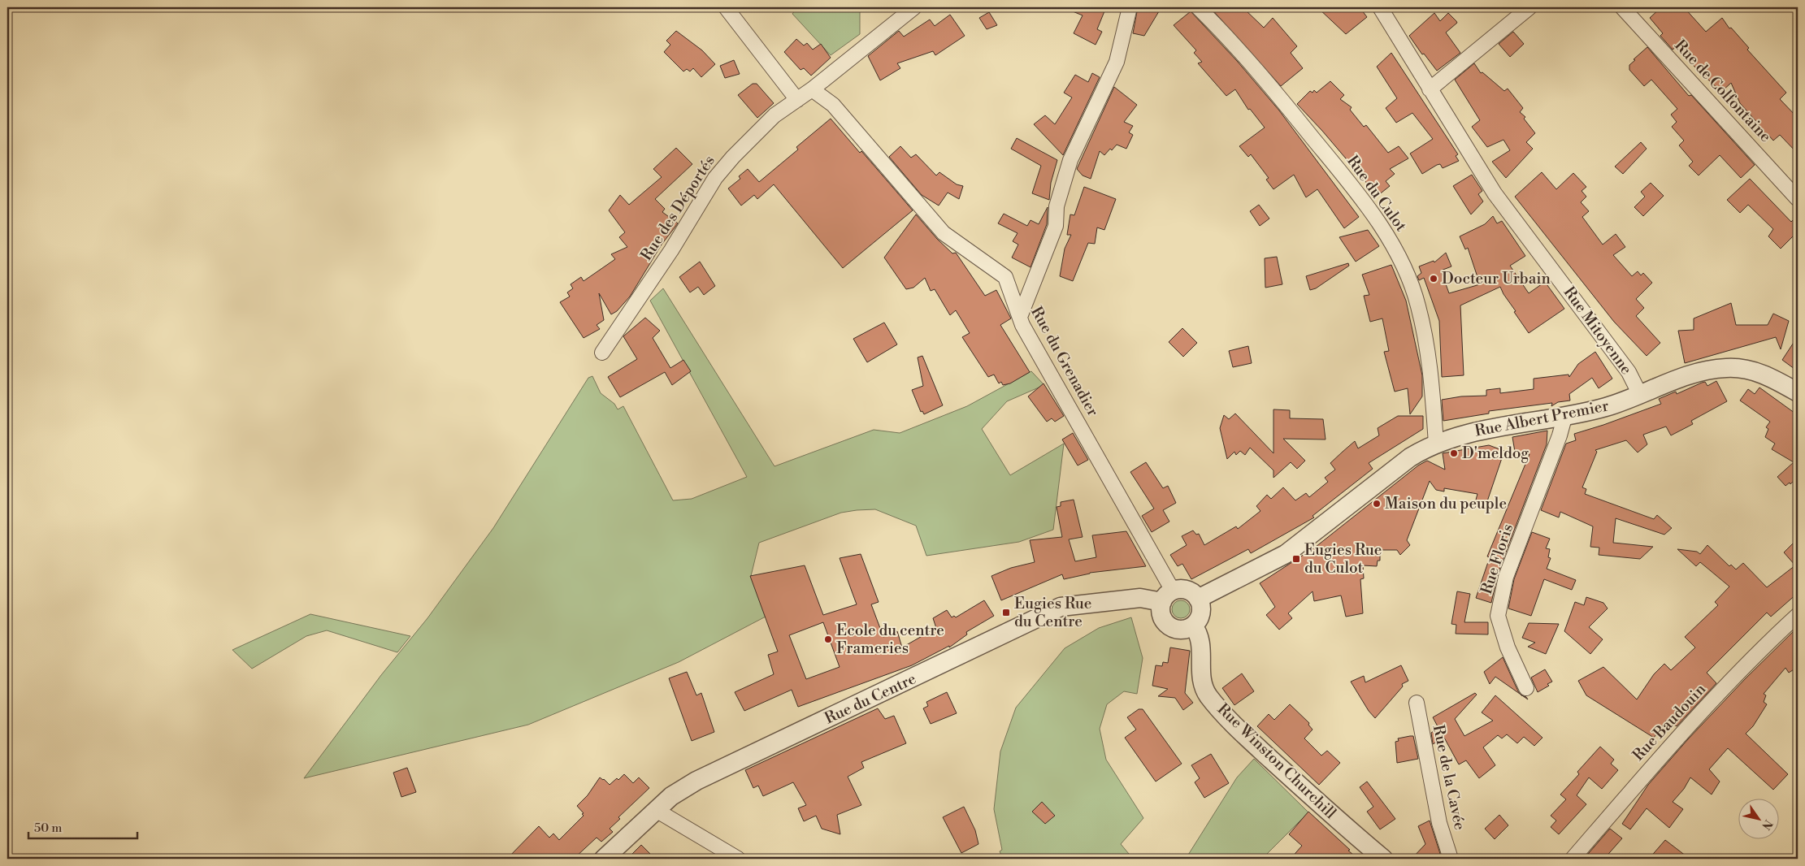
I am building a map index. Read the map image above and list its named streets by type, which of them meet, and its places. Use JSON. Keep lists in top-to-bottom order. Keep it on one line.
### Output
{"streets":{"street":["Rue de Colfontaine","Rue du Culot","Rue des Déportés","Rue Mitoyenne","Rue du Grenadier","Rue Albert Premier","Rue Floris","Rue du Centre","Rue Baudouin","Rue Winston Churchill","Rue de la Cavée"]},"crossings":[["Rue du Culot","Rue Albert Premier"],["Rue des Déportés","Rue du Grenadier"],["Rue Mitoyenne","Rue Albert Premier"],["Rue du Grenadier","Rue Albert Premier"],["Rue du Grenadier","Rue du Centre"],["Rue du Grenadier","Rue Winston Churchill"],["Rue Albert Premier","Rue Floris"],["Rue Albert Premier","Rue du Centre"],["Rue Albert Premier","Rue Winston Churchill"],["Rue du Centre","Rue Winston Churchill"]],"places":{"other":["Docteur Urbain","D'meldog","Maison du peuple","Ecole du centre Frameries"],"transit":["Eugies Rue du Culot","Eugies Rue du Centre"]},"scale_bar":"50 m","north":"bottom right"}
